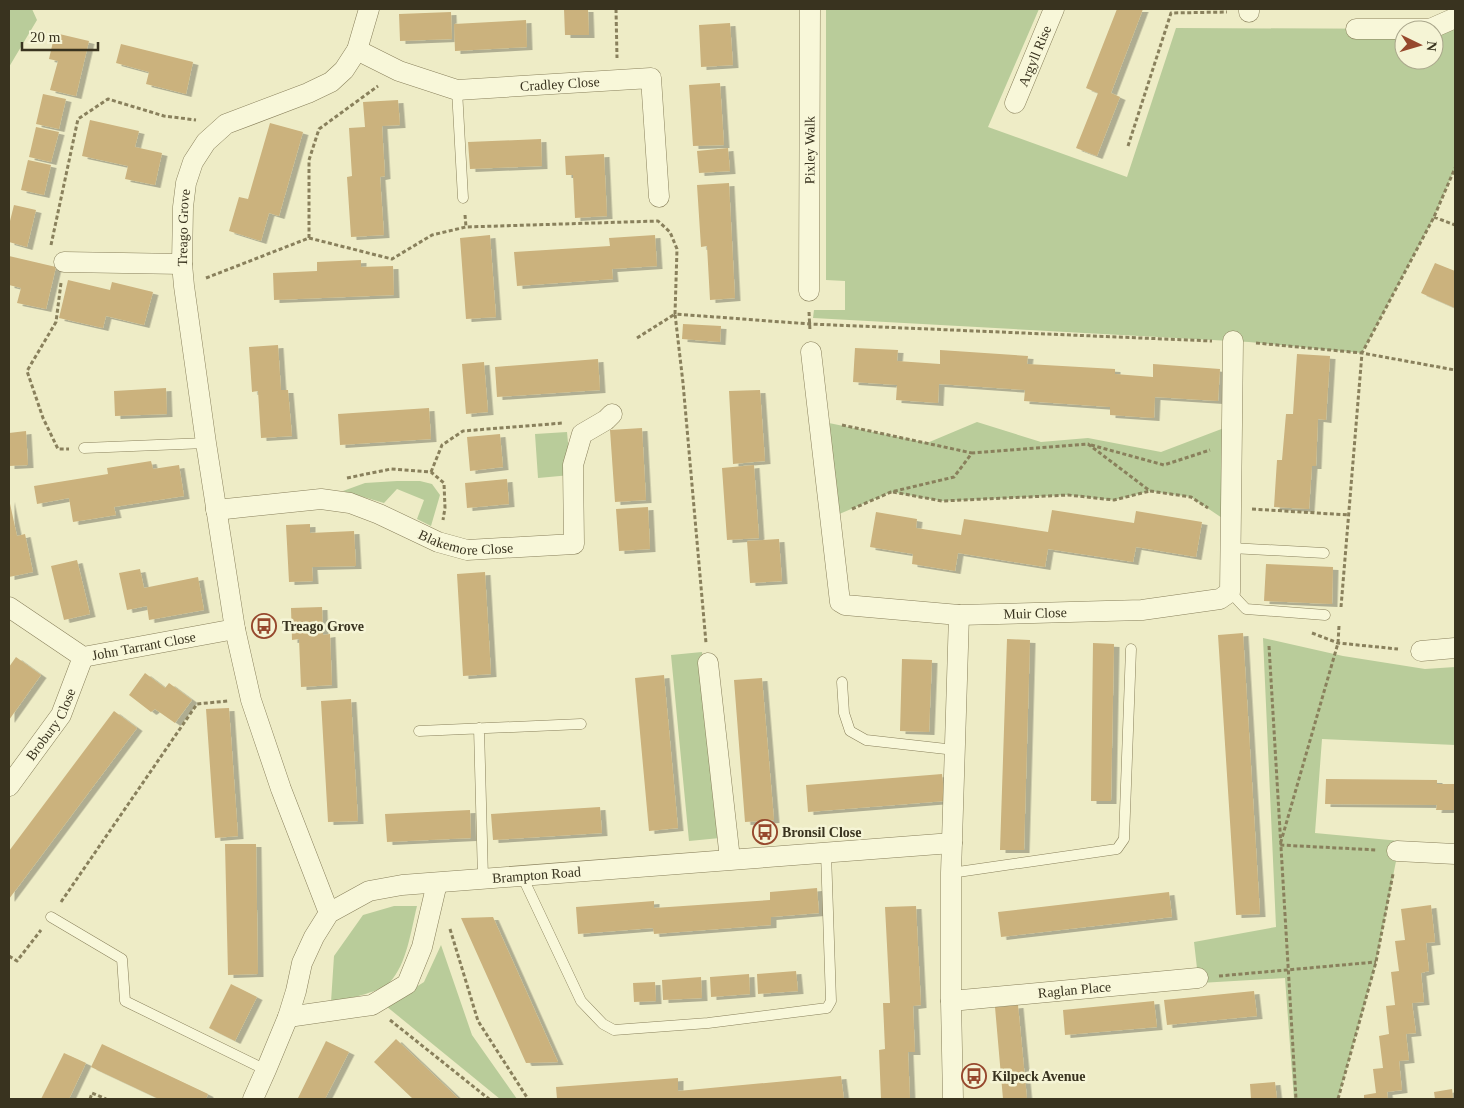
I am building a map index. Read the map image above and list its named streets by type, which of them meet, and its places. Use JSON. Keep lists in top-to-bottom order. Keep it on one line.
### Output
{"streets":{"street":["Argyll Rise","Cradley Close","Pixley Walk","Treago Grove","Blakemore Close","Muir Close","John Tarrant Close","Brobury Close","Brampton Road","Raglan Place"]},"crossings":[["Cradley Close","Treago Grove"],["Treago Grove","Blakemore Close"],["Treago Grove","John Tarrant Close"],["Treago Grove","Brampton Road"],["John Tarrant Close","Brobury Close"]],"places":{"bus stop":["Treago Grove","Bronsil Close","Kilpeck Avenue"]},"scale_bar":"20 m","north":"right"}
